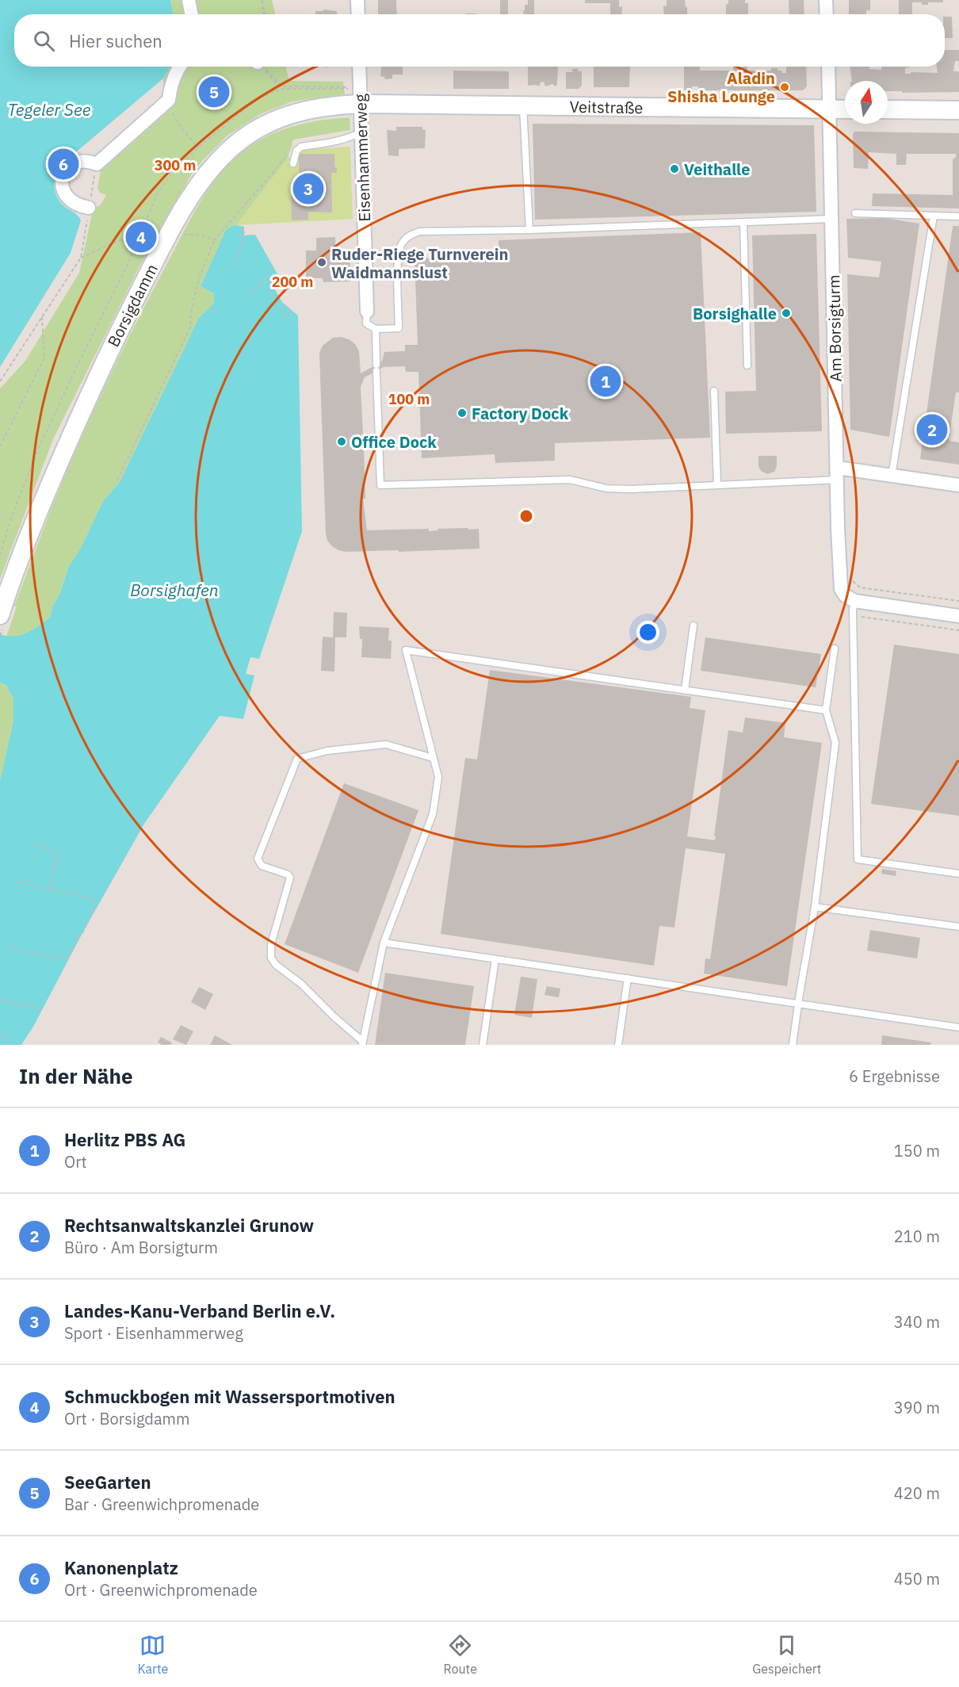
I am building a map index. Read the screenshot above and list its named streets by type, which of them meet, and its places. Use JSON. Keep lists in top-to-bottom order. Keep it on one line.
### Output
{"streets":{"street":["Veitstraße","Eisenhammerweg","Borsigdamm","Am Borsigturm"]},"crossings":[["Veitstraße","Eisenhammerweg"],["Veitstraße","Borsigdamm"],["Veitstraße","Am Borsigturm"],["Eisenhammerweg","Borsigdamm"]],"water":["Tegeler See","Borsighafen"],"places":["Aladin Shisha Lounge","Veithalle","Ruder-Riege Turnverein Waidmannslust","Borsighalle","Factory Dock","Office Dock"],"north":"top","page":{"search":"Hier suchen","pins":["5","6","3","4","1","2"],"heading":["In der Nähe","6 Ergebnisse"],"list":[{"mark":"1","name":"Herlitz PBS AG","note":"Ort","value":"150 m"},{"mark":"2","name":"Rechtsanwaltskanzlei Grunow","note":"Büro · Am Borsigturm","value":"210 m"},{"mark":"3","name":"Landes-Kanu-Verband Berlin e.V.","note":"Sport · Eisenhammerweg","value":"340 m"},{"mark":"4","name":"Schmuckbogen mit Wassersportmotiven","note":"Ort · Borsigdamm","value":"390 m"},{"mark":"5","name":"SeeGarten","note":"Bar · Greenwichpromenade","value":"420 m"},{"mark":"6","name":"Kanonenplatz","note":"Ort · Greenwichpromenade","value":"450 m"}],"nav":["Karte","Route","Gespeichert"]},"rings":["300 m","200 m","100 m"]}
